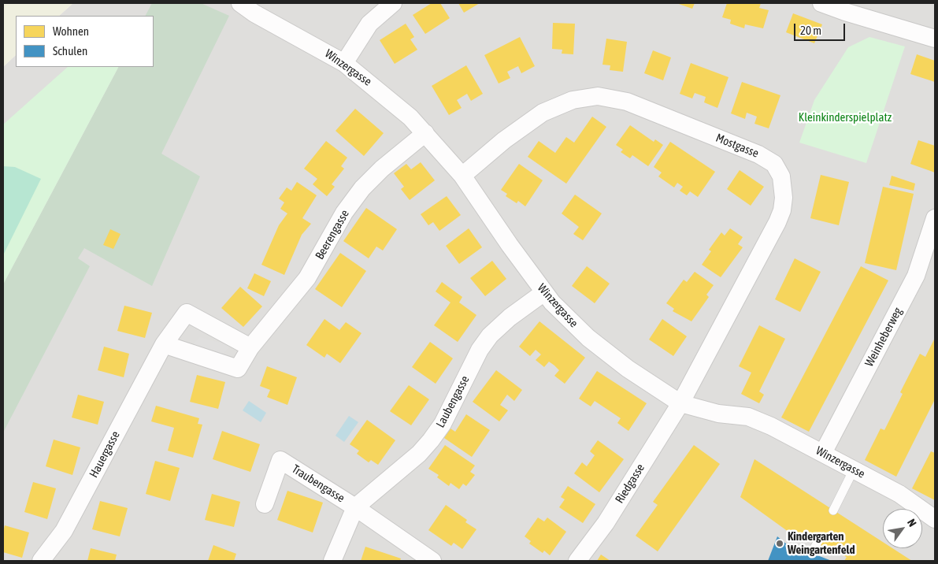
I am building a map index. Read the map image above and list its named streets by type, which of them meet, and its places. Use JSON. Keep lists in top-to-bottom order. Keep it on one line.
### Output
{"streets":{"street":["Winzergasse","Mostgasse","Beerengasse","Weinheberweg","Laubengasse","Hauergasse","Traubengasse","Riedgasse"]},"crossings":[["Winzergasse","Mostgasse"],["Winzergasse","Beerengasse"],["Winzergasse","Weinheberweg"],["Winzergasse","Laubengasse"],["Winzergasse","Riedgasse"],["Mostgasse","Riedgasse"],["Beerengasse","Hauergasse"],["Laubengasse","Traubengasse"]],"parks":["Kleinkinderspielplatz"],"places":["Kindergarten Weingartenfeld"],"legend":["Wohnen","Schulen"],"scale_bar":"20 m","north":"top right"}
